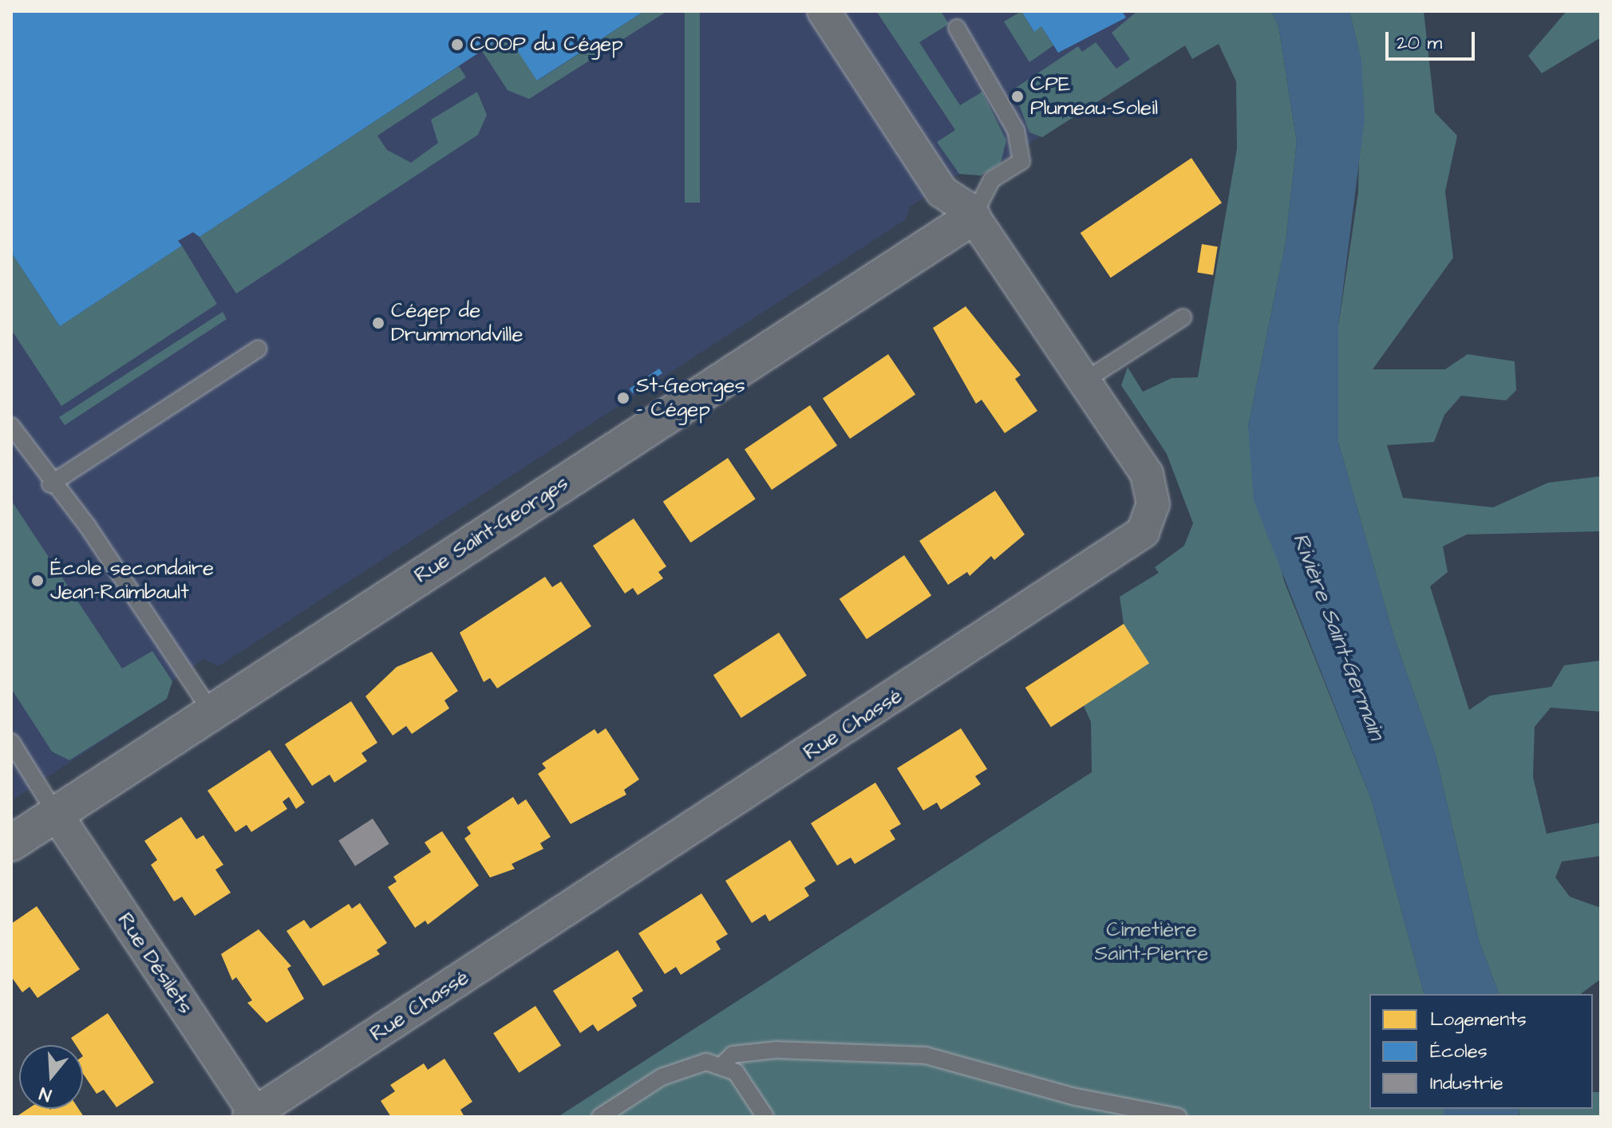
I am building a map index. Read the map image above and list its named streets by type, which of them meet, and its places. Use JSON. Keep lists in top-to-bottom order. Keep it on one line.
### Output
{"streets":{"street":["Rue Saint-Georges","Rue Chassé","Rue Désilets"]},"crossings":[["Rue Saint-Georges","Rue Chassé"],["Rue Saint-Georges","Rue Désilets"],["Rue Chassé","Rue Désilets"]],"water":["Rivière Saint-Germain"],"parks":["Cimetière Saint-Pierre"],"places":["COOP du Cégep","CPE Plumeau-Soleil","Cégep de Drummondville","St-Georges - Cégep","École secondaire Jean-Raimbault"],"legend":["Logements","Écoles","Industrie"],"scale_bar":"20 m","north":"bottom"}
